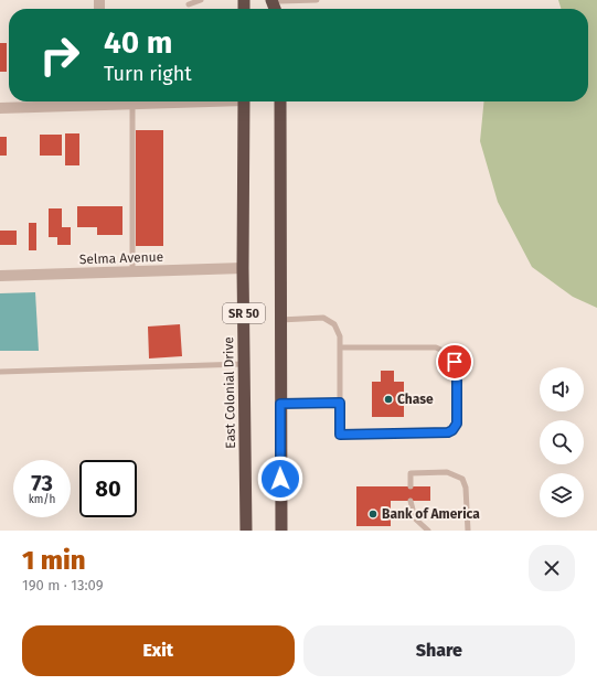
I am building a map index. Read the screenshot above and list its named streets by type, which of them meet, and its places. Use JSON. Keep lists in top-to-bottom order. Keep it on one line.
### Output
{"streets":{"highway":["SR 50","East Colonial Drive"],"street":["Selma Avenue"]},"crossings":[["Selma Avenue","East Colonial Drive"]],"places":["Chase","Bank of America"],"page":{"turn":["40 m","Turn right"],"speed":"73 km/h","limit":"80","heading":["1 min","190 m · 13:09"],"buttons":["Exit","Share"]}}
